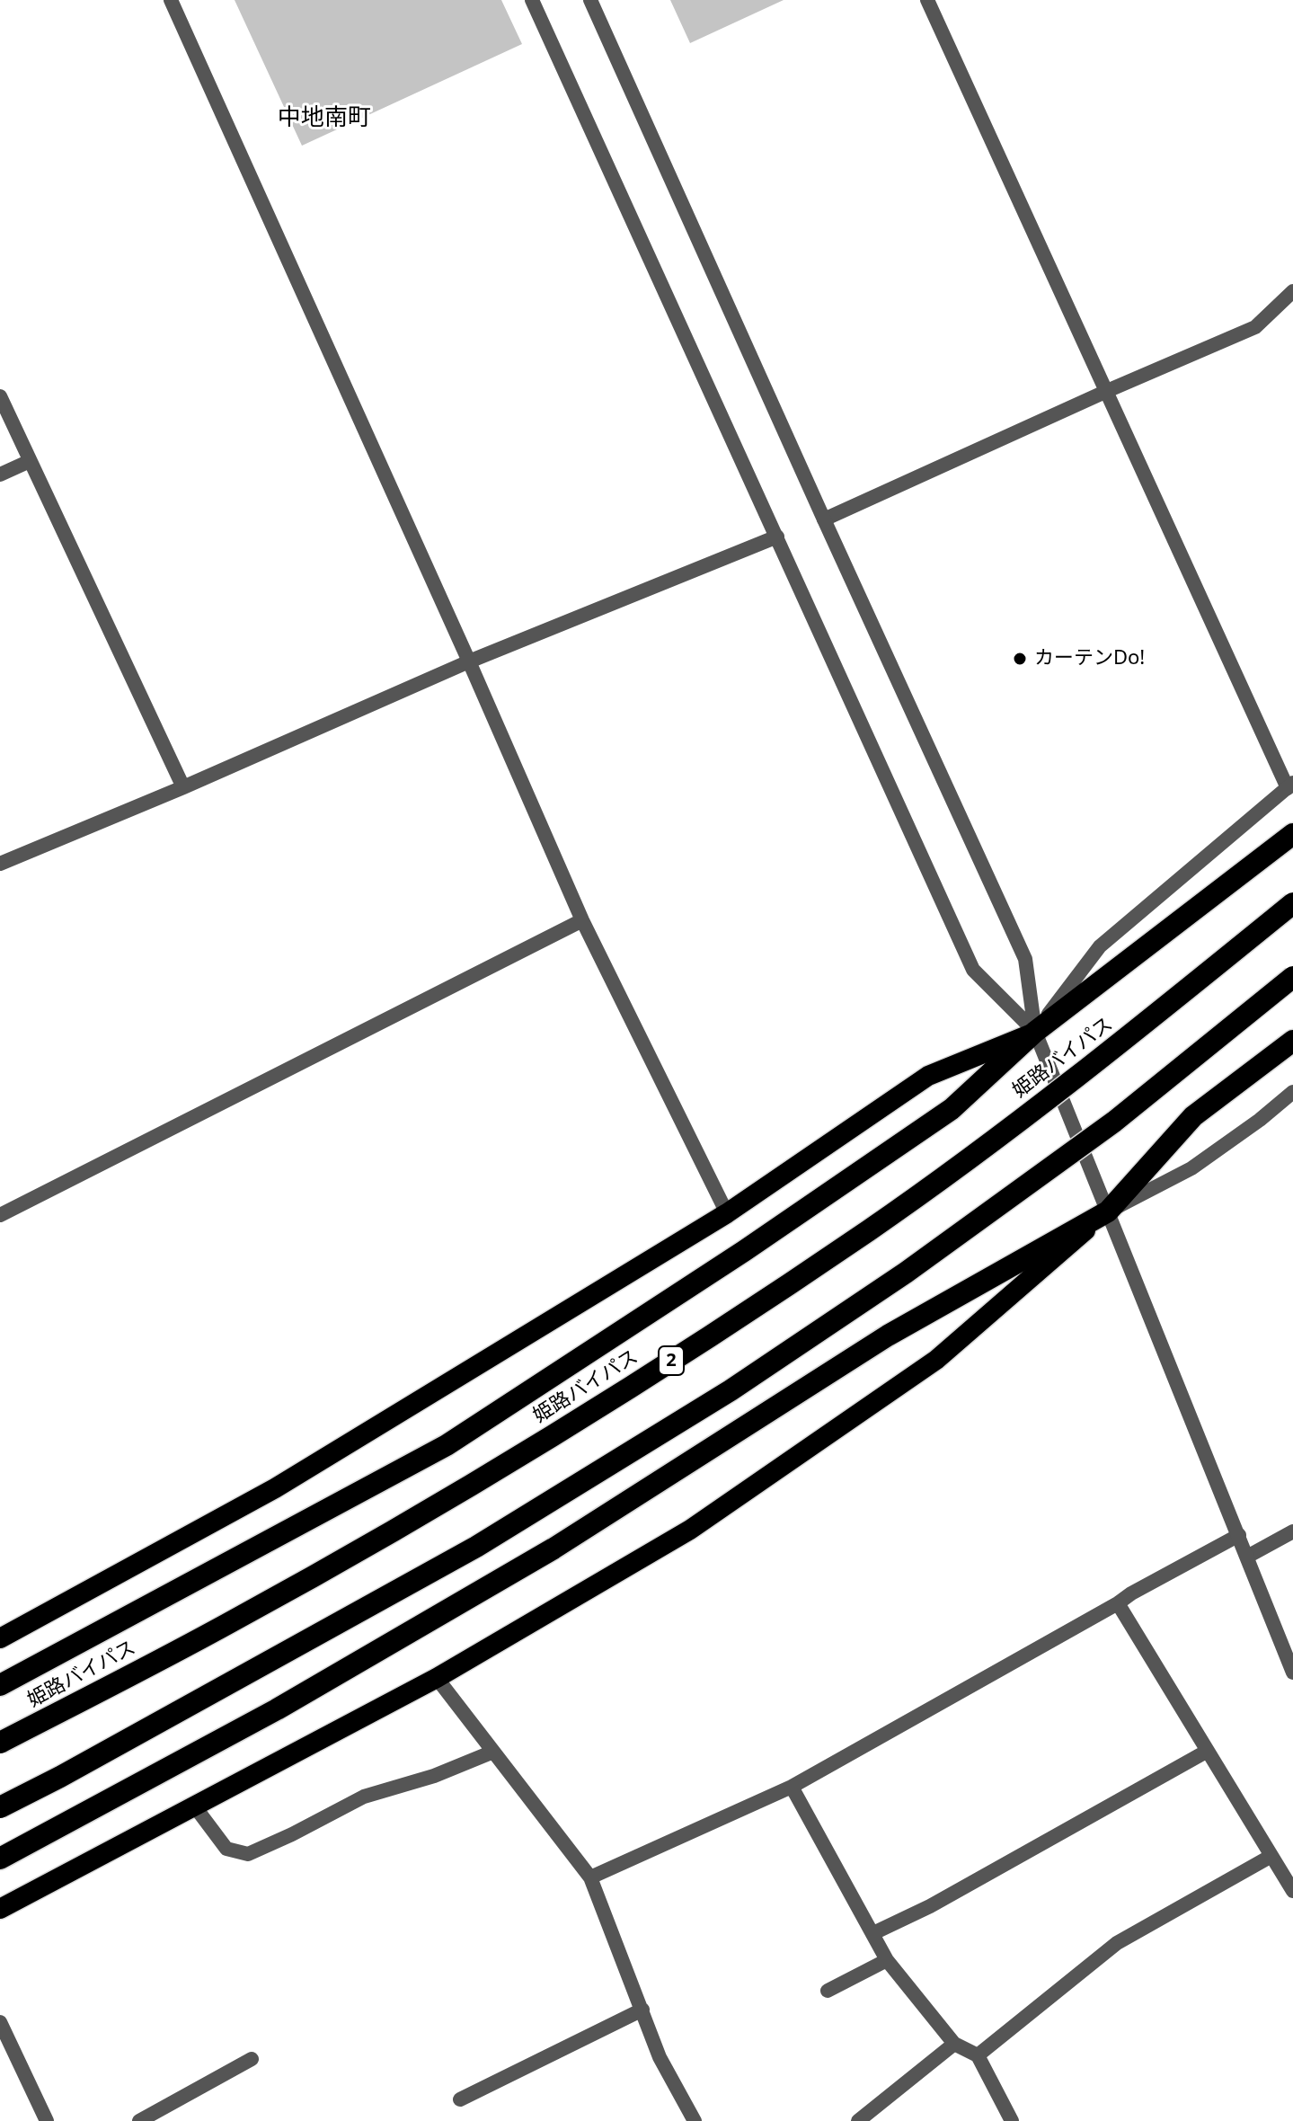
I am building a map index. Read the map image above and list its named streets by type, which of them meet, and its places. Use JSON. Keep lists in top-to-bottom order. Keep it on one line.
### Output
{"streets":{"highway":["姫路バイパス","2"]},"districts":["中地南町"],"places":["カーテンDo!"]}
